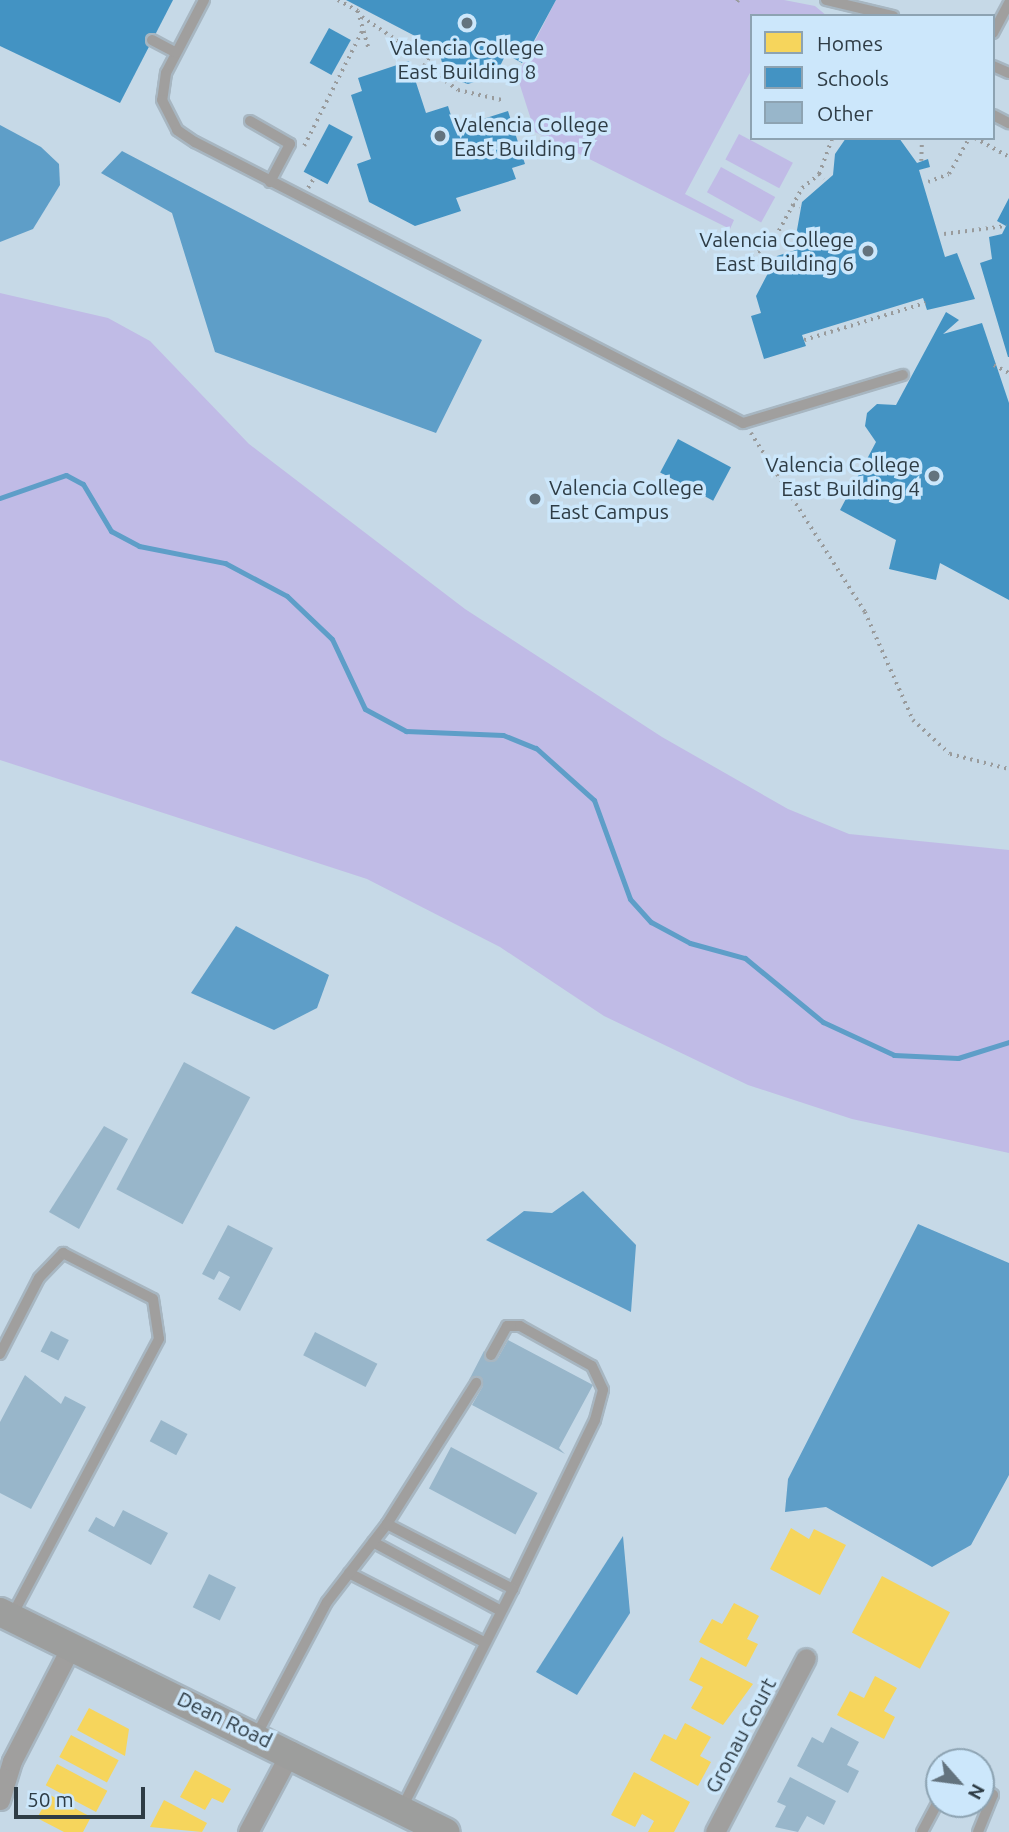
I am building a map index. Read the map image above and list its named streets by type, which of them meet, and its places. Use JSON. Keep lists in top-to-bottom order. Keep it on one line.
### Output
{"streets":{"main road":["Dean Road"],"street":["Gronau Court"]},"places":["Valencia College East Building 8","Valencia College East Building 7","Valencia College East Building 6","Valencia College East Building 4","Valencia College East Campus"],"legend":["Homes","Schools","Other"],"scale_bar":"50 m","north":"bottom right"}
